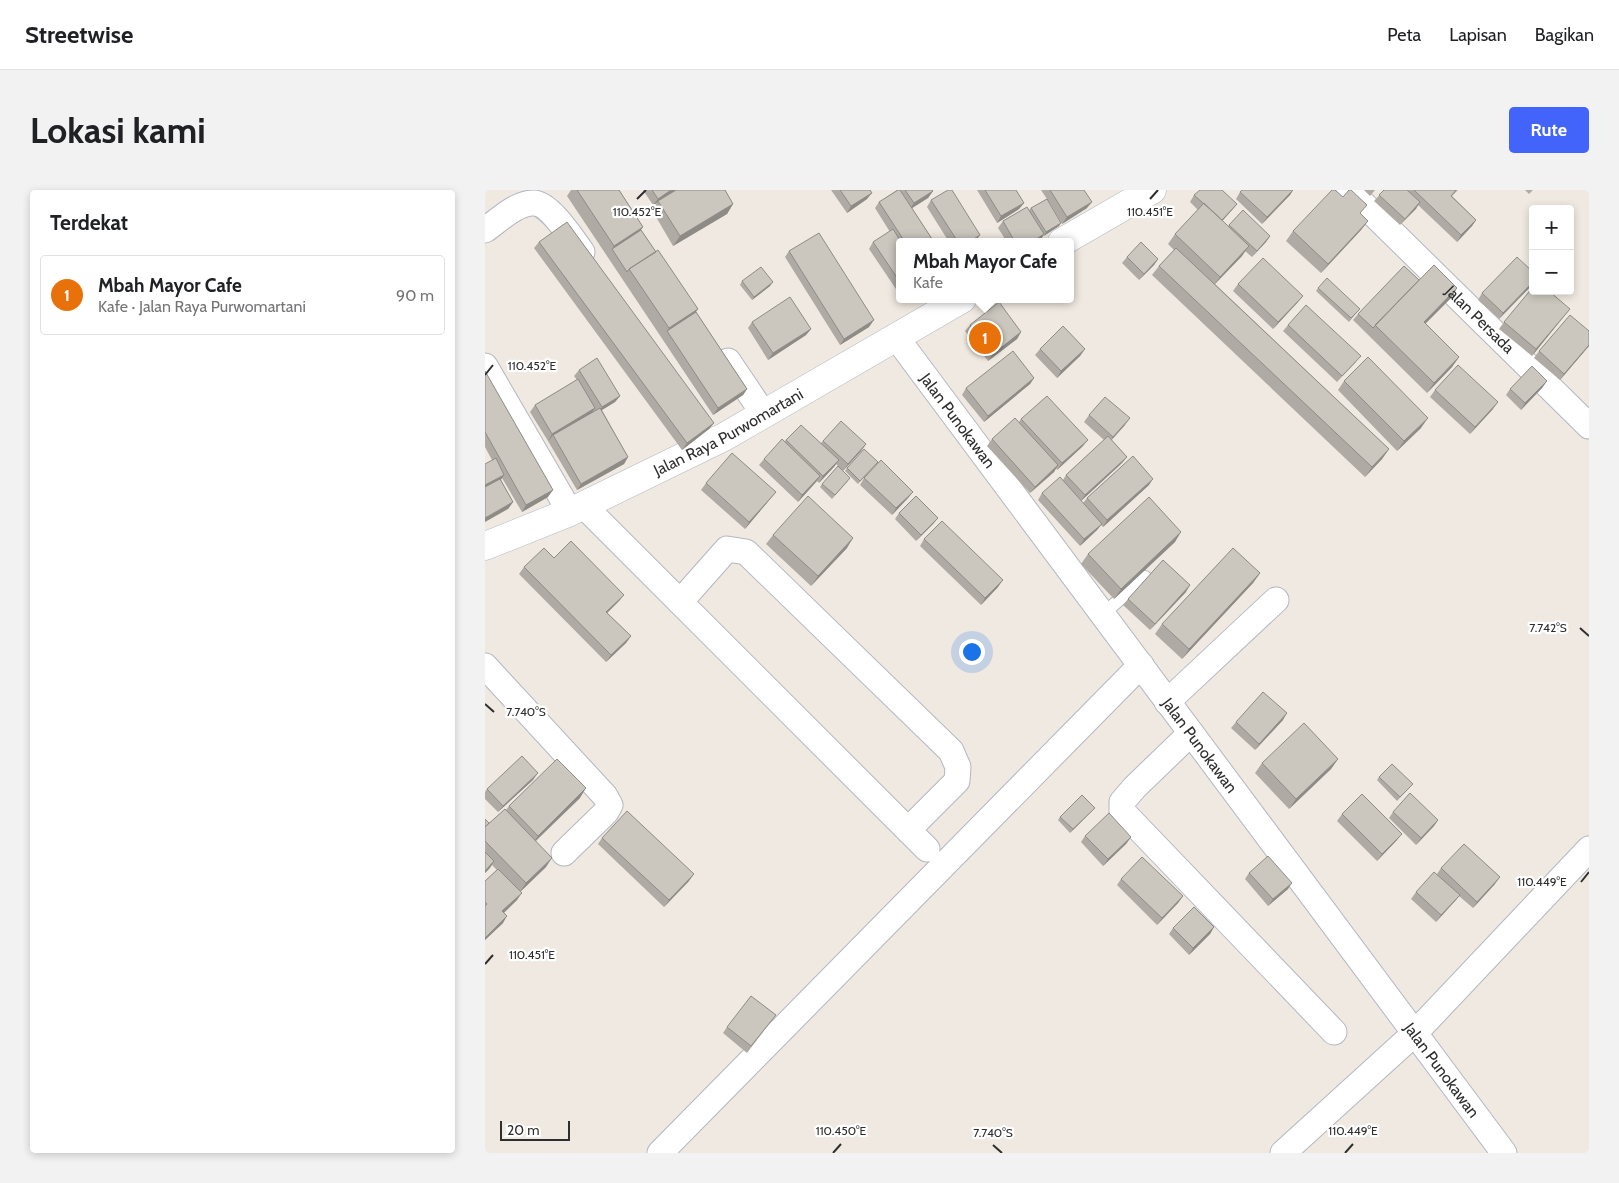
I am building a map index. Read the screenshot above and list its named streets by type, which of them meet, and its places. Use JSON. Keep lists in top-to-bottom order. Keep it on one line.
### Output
{"streets":{"street":["Jalan Persada","Jalan Punokawan","Jalan Raya Purwomartani"]},"crossings":[["Jalan Punokawan","Jalan Raya Purwomartani"]],"scale_bar":"20 m","page":{"header":"Streetwise","nav":["Peta","Lapisan","Bagikan"],"buttons":"Rute","title":"Lokasi kami","heading":"Terdekat","map_buttons":["+","−"],"popup":["Mbah Mayor Cafe","Kafe"],"list":[{"mark":"1","name":"Mbah Mayor Cafe","note":"Kafe · Jalan Raya Purwomartani","value":"90 m"}],"pins":"1","scale":"20 m"},"coordinates":["110.452°E","110.451°E","7.742°S","7.740°S","110.449°E","110.450°E"]}
